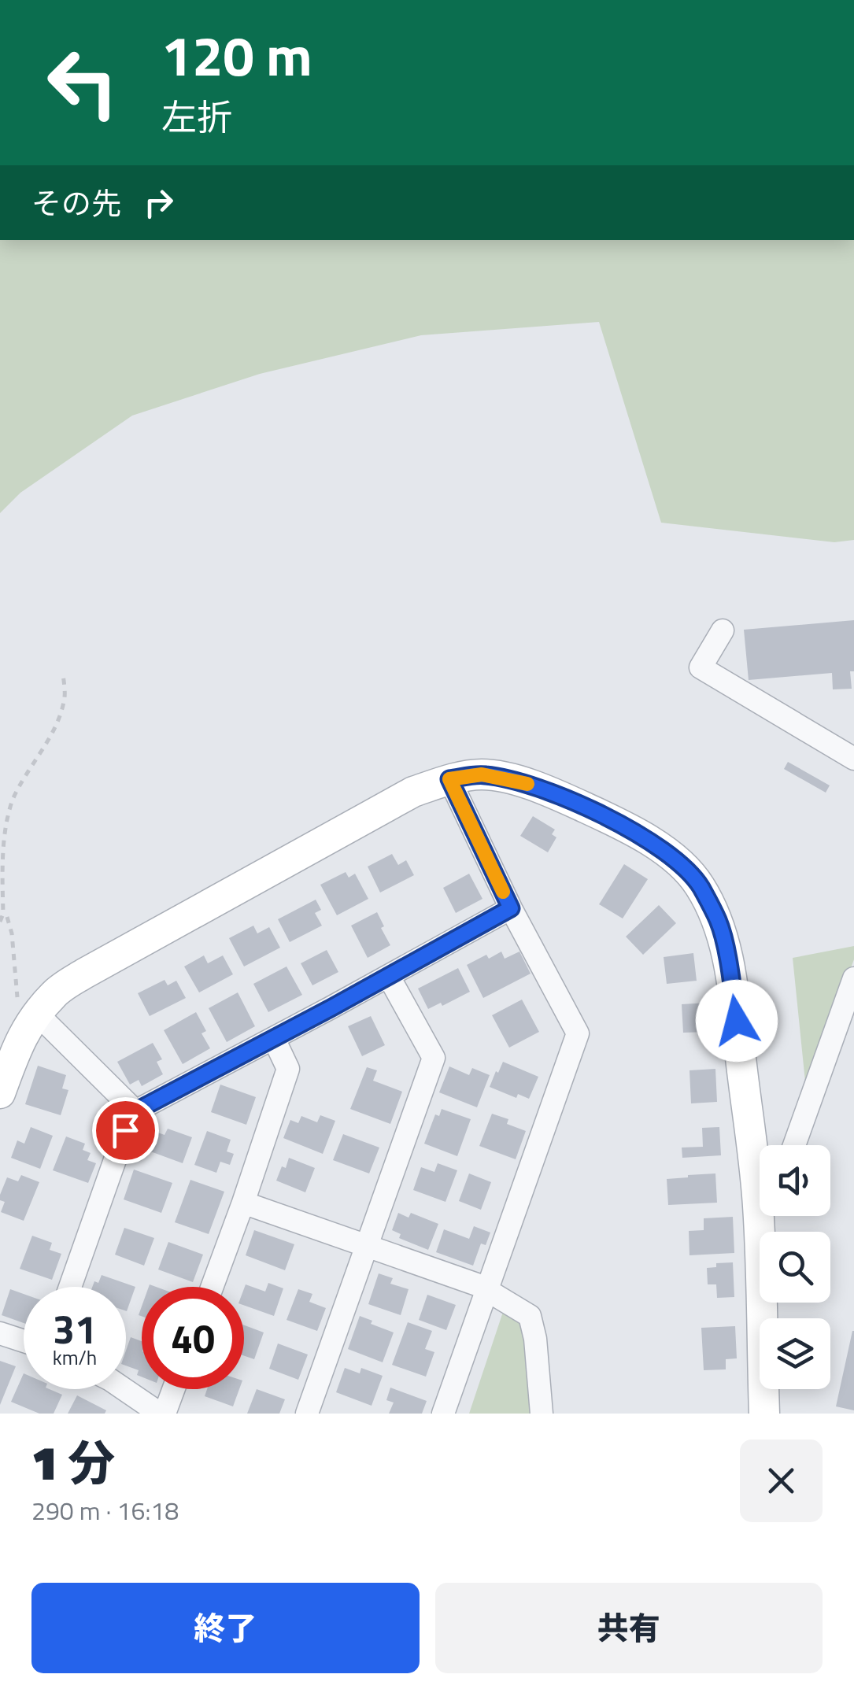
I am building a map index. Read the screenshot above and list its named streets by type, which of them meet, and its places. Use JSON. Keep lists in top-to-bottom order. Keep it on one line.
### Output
{"page":{"turn":["120 m","左折"],"then":"その先","speed":"31 km/h","limit":"40","heading":["1 分","290 m · 16:18"],"buttons":["終了","共有"]}}
